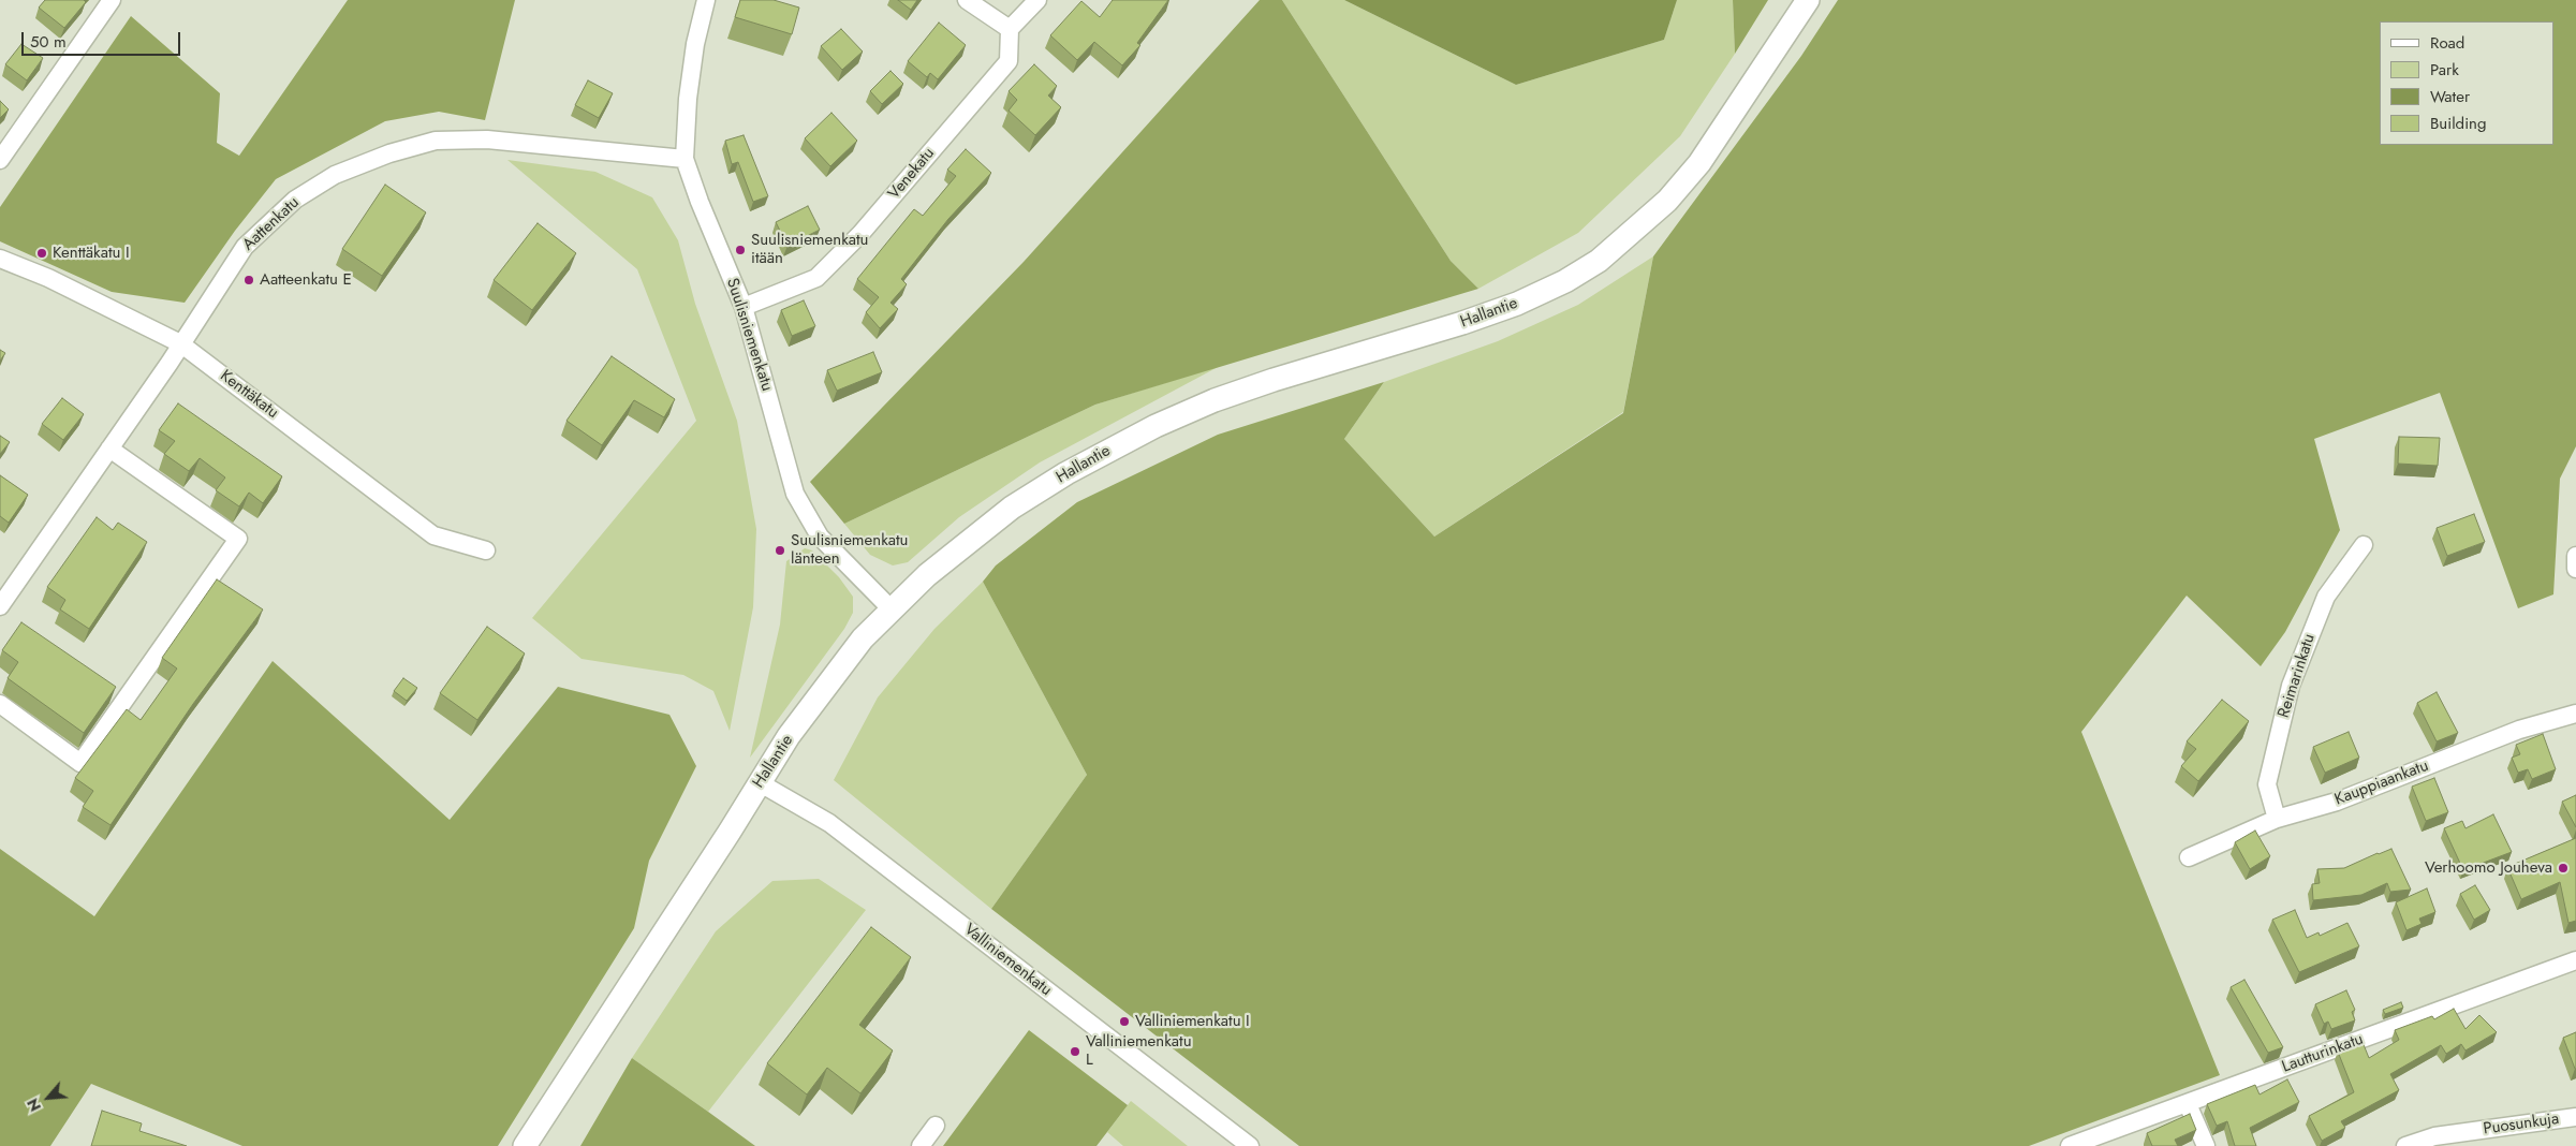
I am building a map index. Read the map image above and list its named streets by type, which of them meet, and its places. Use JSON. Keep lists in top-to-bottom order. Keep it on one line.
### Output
{"streets":{"street":["Venekatu","Aattenkatu","Hallantie","Suulisniemenkatu","Kenttäkatu","Reimarinkatu","Kauppiaankatu","Valliniemenkatu","Lautturinkatu","Puosunkuja"]},"crossings":[["Venekatu","Suulisniemenkatu"],["Aattenkatu","Suulisniemenkatu"],["Aattenkatu","Kenttäkatu"],["Hallantie","Suulisniemenkatu"],["Hallantie","Valliniemenkatu"],["Reimarinkatu","Kauppiaankatu"]],"places":["Suulisniemenkatu itään","Kenttäkatu I","Aatteenkatu E","Suulisniemenkatu länteen","Verhoomo Jouheva","Valliniemenkatu I","Valliniemenkatu L"],"legend":["Road","Park","Water","Building"],"scale_bar":"50 m","north":"bottom left"}
